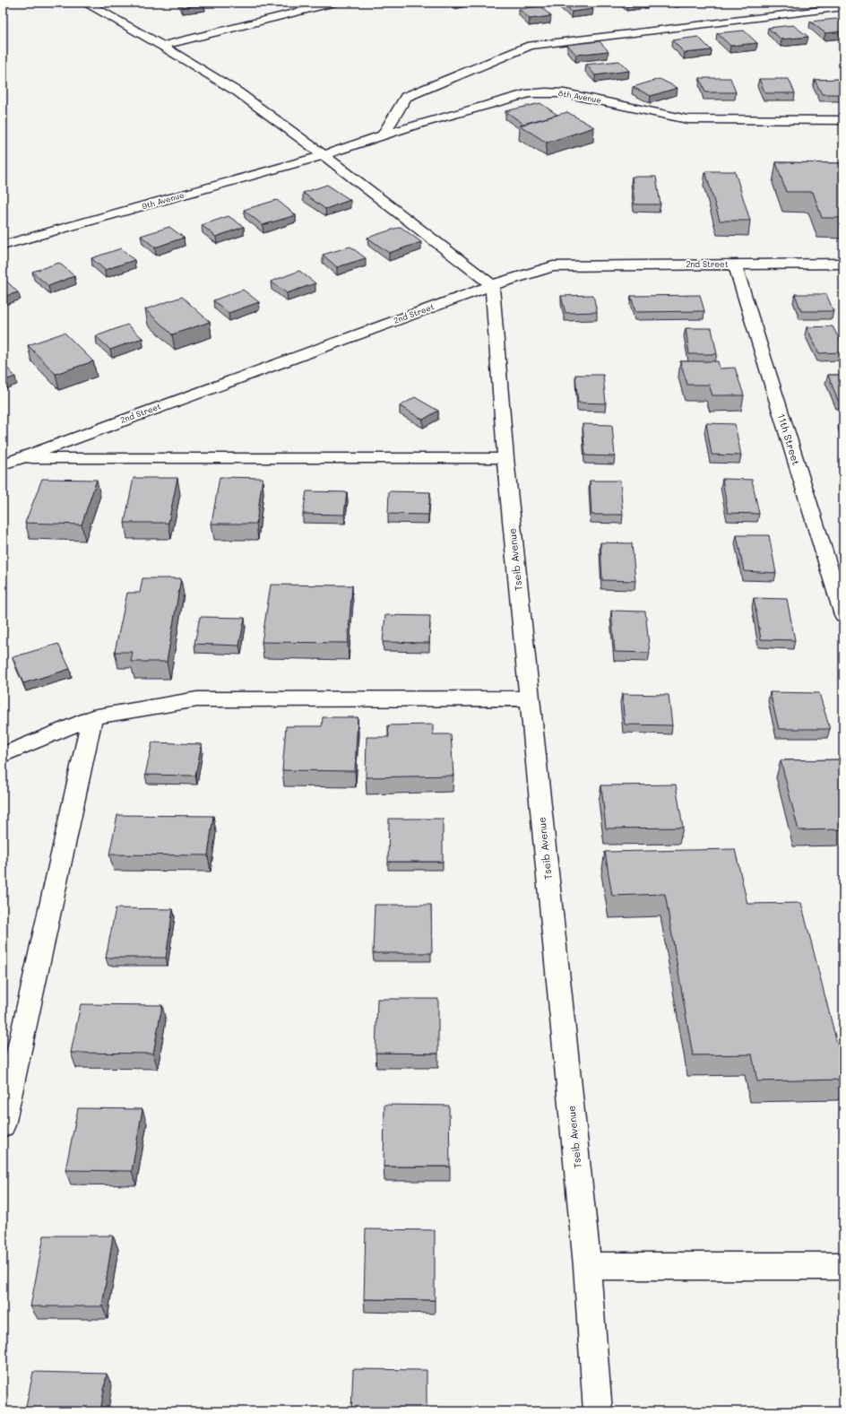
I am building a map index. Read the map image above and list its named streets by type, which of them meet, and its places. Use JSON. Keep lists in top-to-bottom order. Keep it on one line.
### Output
{"streets":{"street":["8th Avenue","9th Avenue","2nd Street","11th Street","Tseib Avenue"]},"crossings":[["8th Avenue","9th Avenue"],["2nd Street","11th Street"],["2nd Street","Tseib Avenue"]]}
